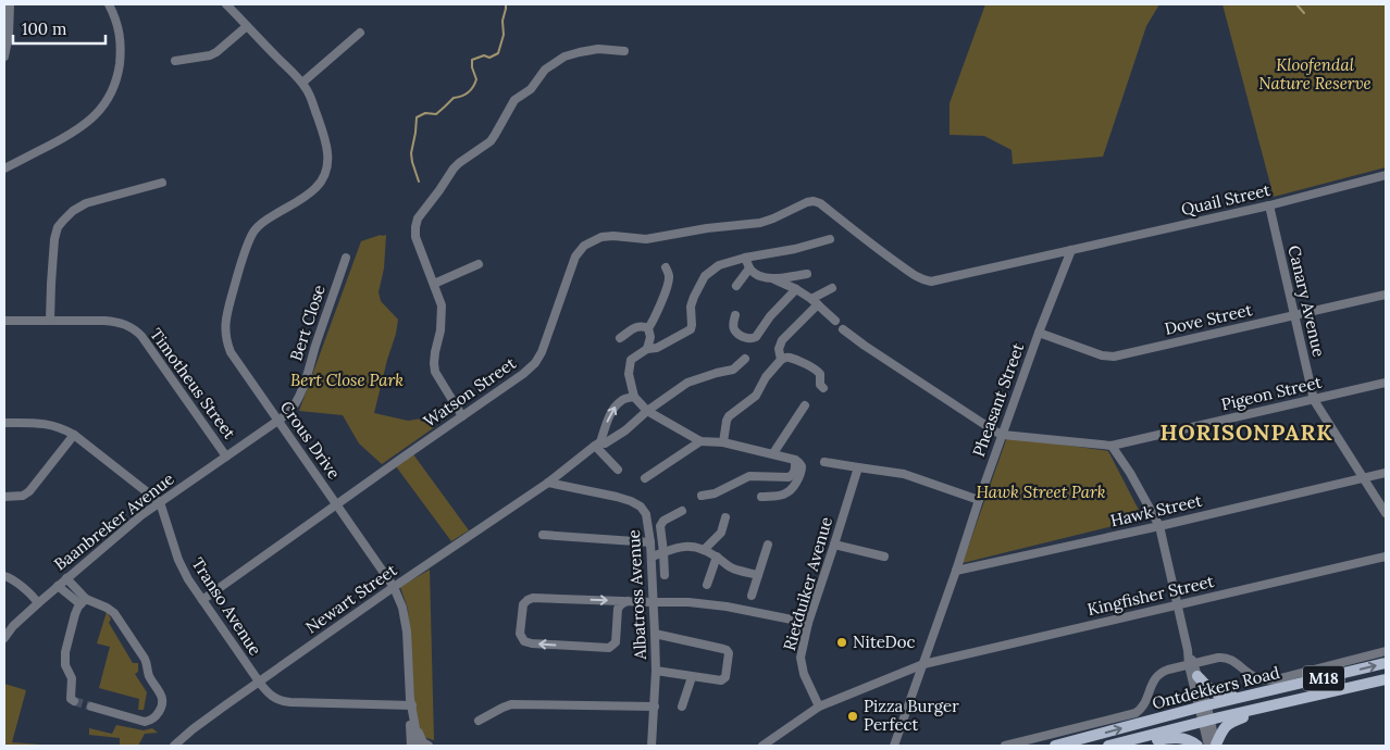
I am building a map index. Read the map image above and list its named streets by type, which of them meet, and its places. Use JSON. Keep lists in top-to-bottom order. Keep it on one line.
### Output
{"streets":{"main road":["M18","Ontdekkers Road"],"street":["Quail Street","Canary Avenue","Dove Street","Bert Close","Timotheus Street","Watson Street","Pigeon Street","Pheasant Street","Crous Drive","Hawk Street","Baanbreker Avenue","Rietduiker Avenue","Albatross Avenue","Kingfisher Street","Newart Street","Transo Avenue"]},"crossings":[["Quail Street","Canary Avenue"],["Quail Street","Watson Street"],["Quail Street","Pheasant Street"],["Canary Avenue","Dove Street"],["Canary Avenue","Pigeon Street"],["Canary Avenue","Hawk Street"],["Dove Street","Pheasant Street"],["Bert Close","Crous Drive"],["Bert Close","Baanbreker Avenue"],["Timotheus Street","Baanbreker Avenue"],["Watson Street","Crous Drive"],["Watson Street","Transo Avenue"],["Pigeon Street","Pheasant Street"],["Pheasant Street","Hawk Street"],["Pheasant Street","Kingfisher Street"],["Crous Drive","Baanbreker Avenue"],["Crous Drive","Newart Street"],["Crous Drive","Transo Avenue"],["Baanbreker Avenue","Transo Avenue"],["Rietduiker Avenue","Kingfisher Street"],["Albatross Avenue","Newart Street"],["Newart Street","Transo Avenue"]],"districts":["HORISONPARK"],"parks":["Kloofendal Nature Reserve","Bert Close Park","Hawk Street Park"],"places":["NiteDoc","Pizza Burger Perfect"],"scale_bar":"100 m"}
